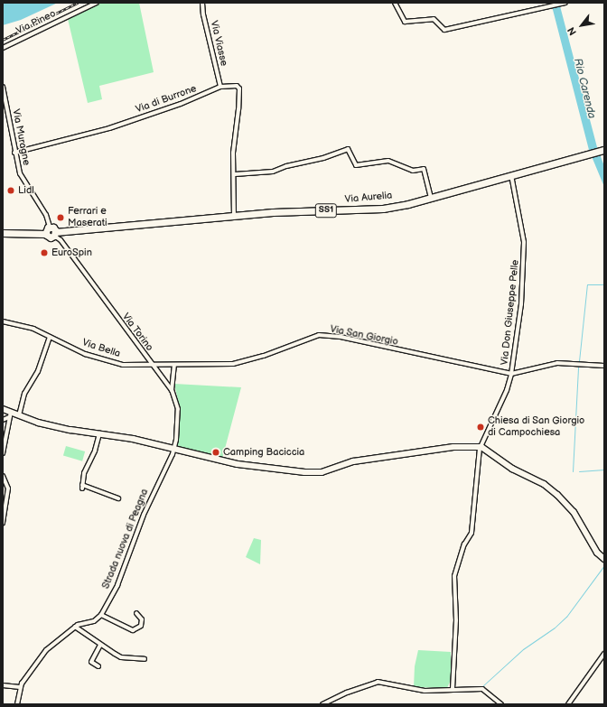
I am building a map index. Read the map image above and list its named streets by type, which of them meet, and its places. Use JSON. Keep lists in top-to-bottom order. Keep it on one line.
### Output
{"streets":{"main road":["Via Aurelia","SS1"],"street":["Via Pineo","Via Viasse","Via di Burrone","Via Muragne","Via Don Giuseppe Pelle","Via Torino","Via San Giorgio","Via Bella","Strada nuova di Peagna"]},"crossings":[["Via Viasse","Via di Burrone"],["Via di Burrone","Via Muragne"],["Via di Burrone","Via Aurelia"],["Via Aurelia","Via Don Giuseppe Pelle"],["Via Aurelia","Via Torino"],["Via Don Giuseppe Pelle","Via San Giorgio"],["Via Torino","Via San Giorgio"],["Via Torino","Via Bella"],["Via Torino","Strada nuova di Peagna"],["Via San Giorgio","Via Bella"]],"water":["Rio Carenda"],"places":["Lidl","Ferrari e Maserati","EuroSpin","Chiesa di San Giorgio di Campochiesa","Camping Baciccia"],"north":"bottom left"}
